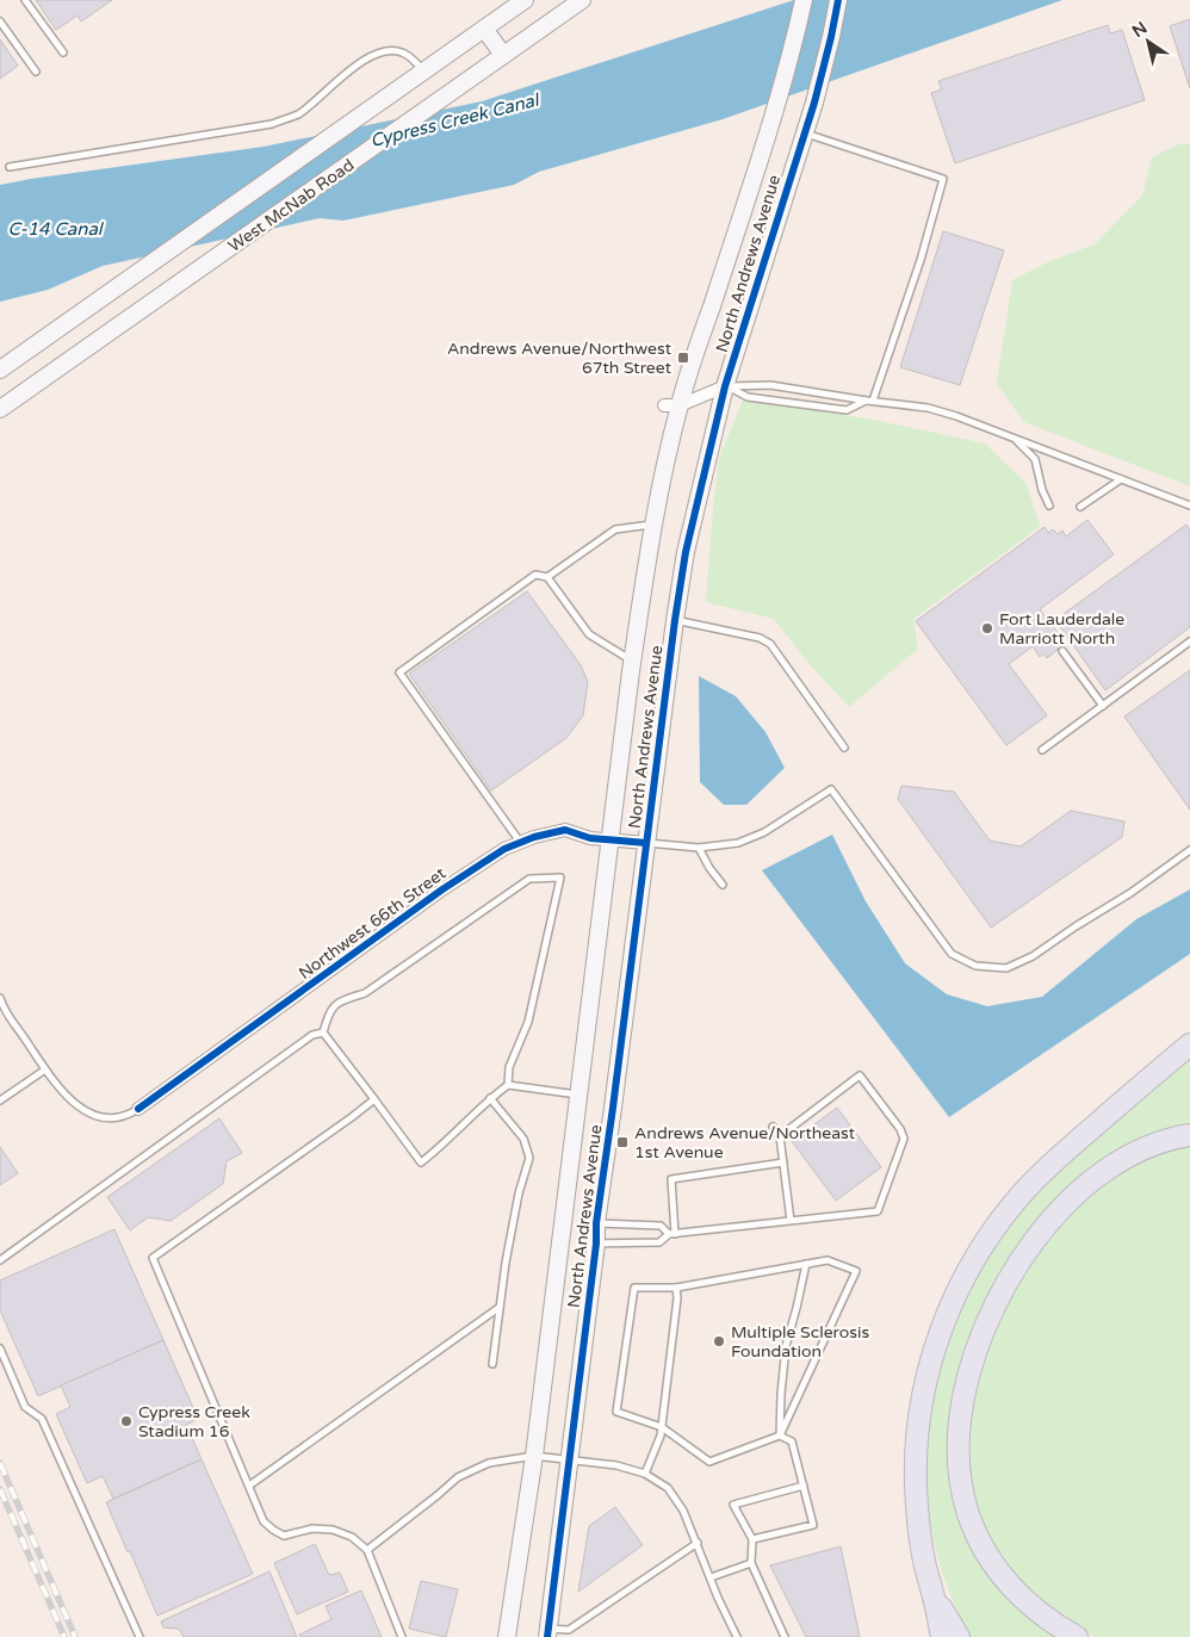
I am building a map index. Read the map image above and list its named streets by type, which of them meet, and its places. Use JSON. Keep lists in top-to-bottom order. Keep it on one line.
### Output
{"streets":{"main road":["West McNab Road","North Andrews Avenue"],"street":["Northwest 66th Street"]},"crossings":[["North Andrews Avenue","Northwest 66th Street"]],"water":["Cypress Creek Canal","C-14 Canal"],"places":{"transit":["Andrews Avenue/Northwest 67th Street","Andrews Avenue/Northeast 1st Avenue"],"other":["Fort Lauderdale Marriott North","Multiple Sclerosis Foundation","Cypress Creek Stadium 16"]},"north":"top left"}
